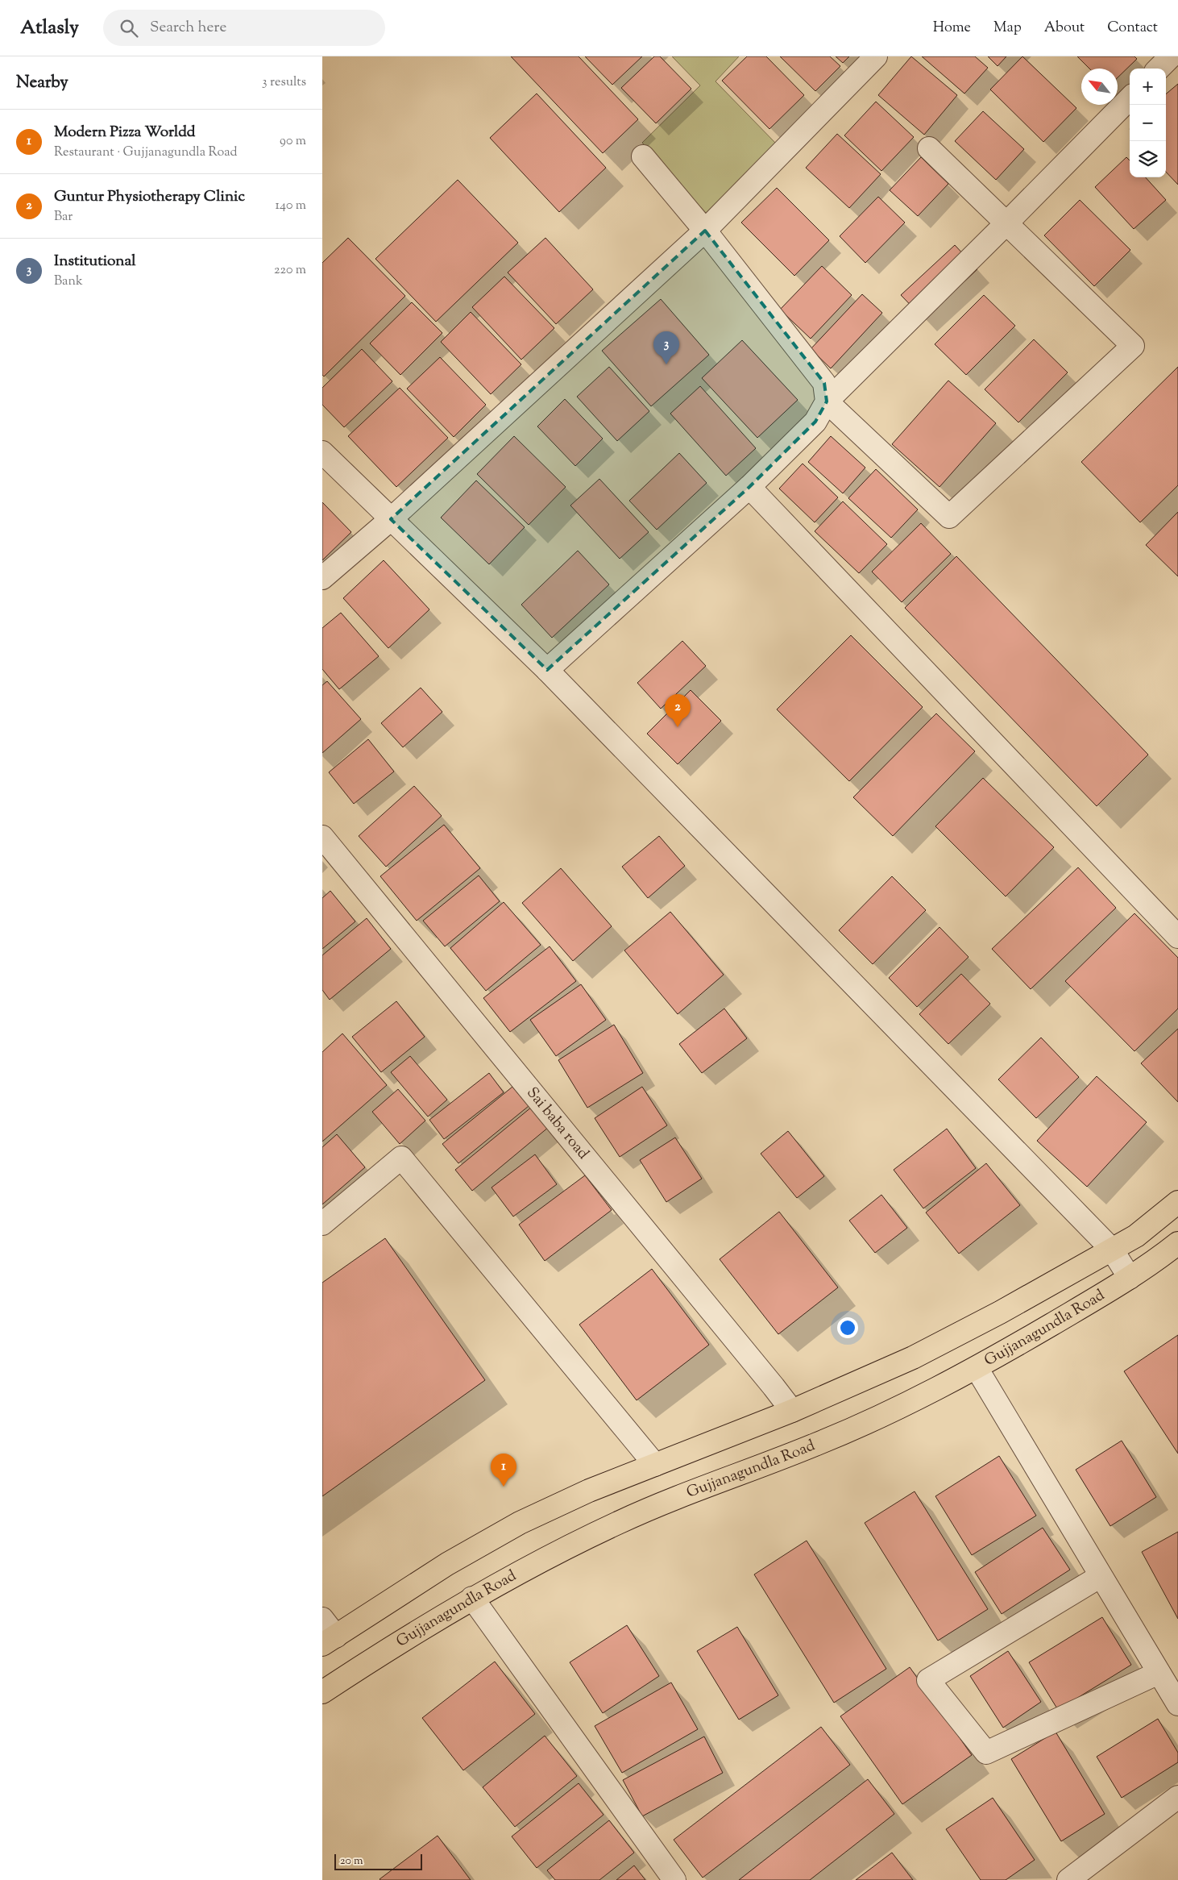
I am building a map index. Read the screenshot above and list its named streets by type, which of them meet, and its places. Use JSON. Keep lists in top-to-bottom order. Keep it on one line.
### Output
{"streets":{"main road":["Gujjanagundla Road"],"street":["Sai baba road"]},"scale_bar":"20 m","north":"top left","page":{"header":"Atlasly","search":"Search here","nav":["Home","Map","About","Contact"],"heading":["Nearby","3 results"],"map_buttons":["+","−"],"list":[{"mark":"1","name":"Modern Pizza Worldd","note":"Restaurant · Gujjanagundla Road","value":"90 m"},{"mark":"2","name":"Guntur Physiotherapy Clinic","note":"Bar","value":"140 m"},{"mark":"3","name":"Institutional","note":"Bank","value":"220 m"}],"pins":["3","2","1"],"scale":"20 m"}}
